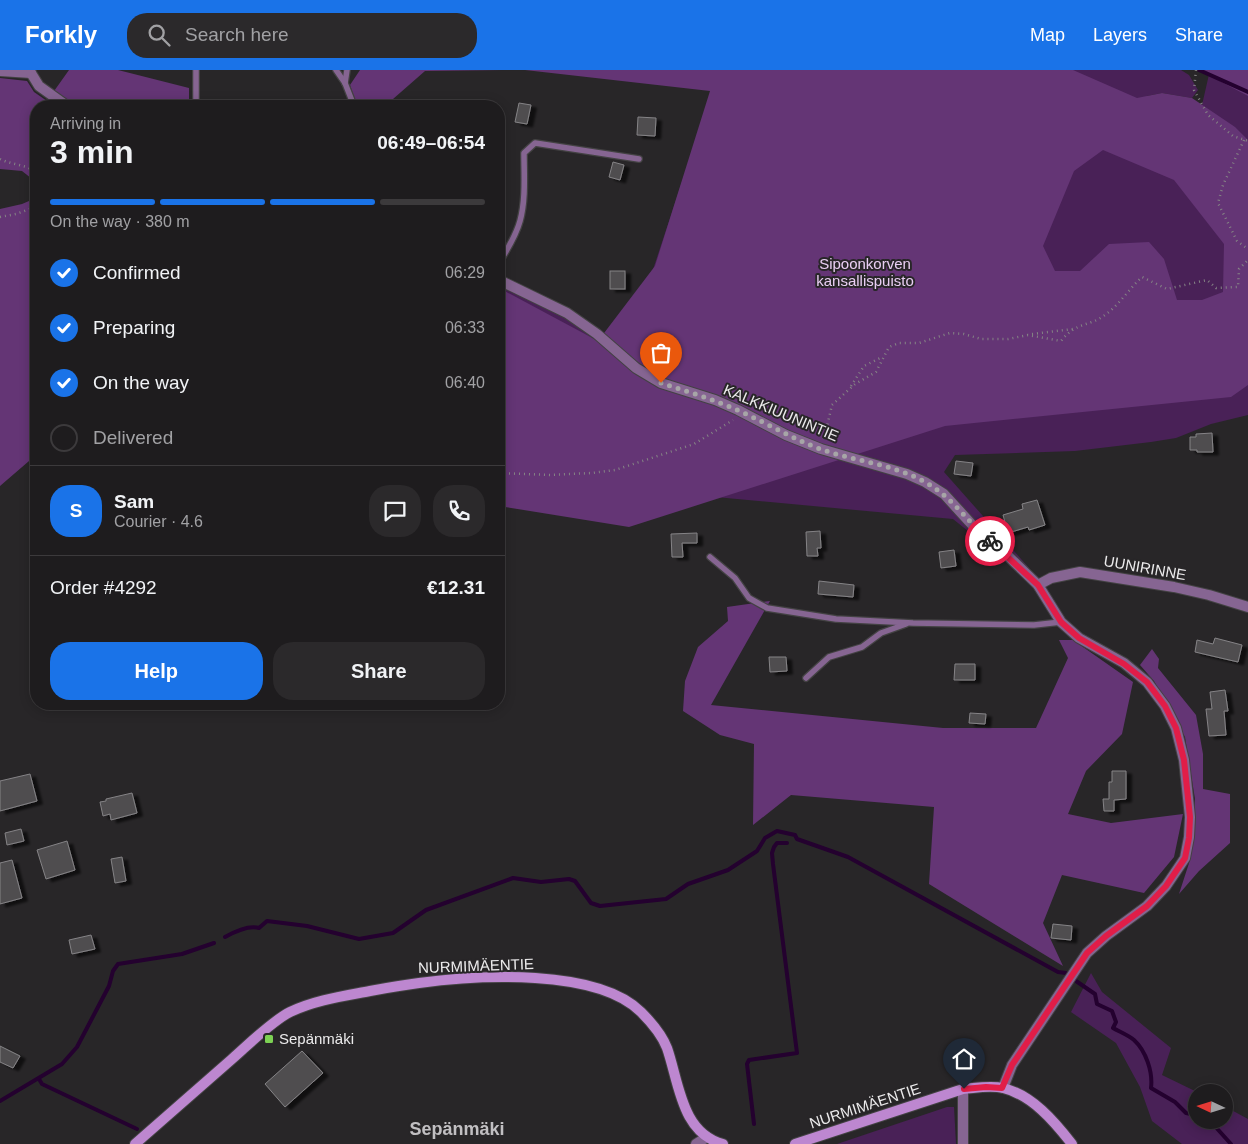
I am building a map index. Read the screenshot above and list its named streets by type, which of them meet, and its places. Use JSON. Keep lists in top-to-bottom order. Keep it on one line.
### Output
{"streets":{"street":["KALKKIUUNINTIE","UUNIRINNE","NURMIMÄENTIE"]},"crossings":[["KALKKIUUNINTIE","UUNIRINNE"],["KALKKIUUNINTIE","NURMIMÄENTIE"]],"districts":["Sepänmäki"],"parks":["Sipoonkorven kansallispuisto"],"places":{"transit":["Sepänmäki"]},"north":"left","page":{"header":"Forkly","search":"Search here","nav":["Map","Layers","Share"],"heading":["3 min","Arriving in","06:49–06:54"],"panel":["Sam","Courier · 4.6","Order #4292","€12.31"],"bar":"On the way · 380 m","list":[["Confirmed","06:29"],["Preparing","06:33"],["On the way","06:40"],"Delivered"],"round":"S","buttons":["Help","Share"]}}
